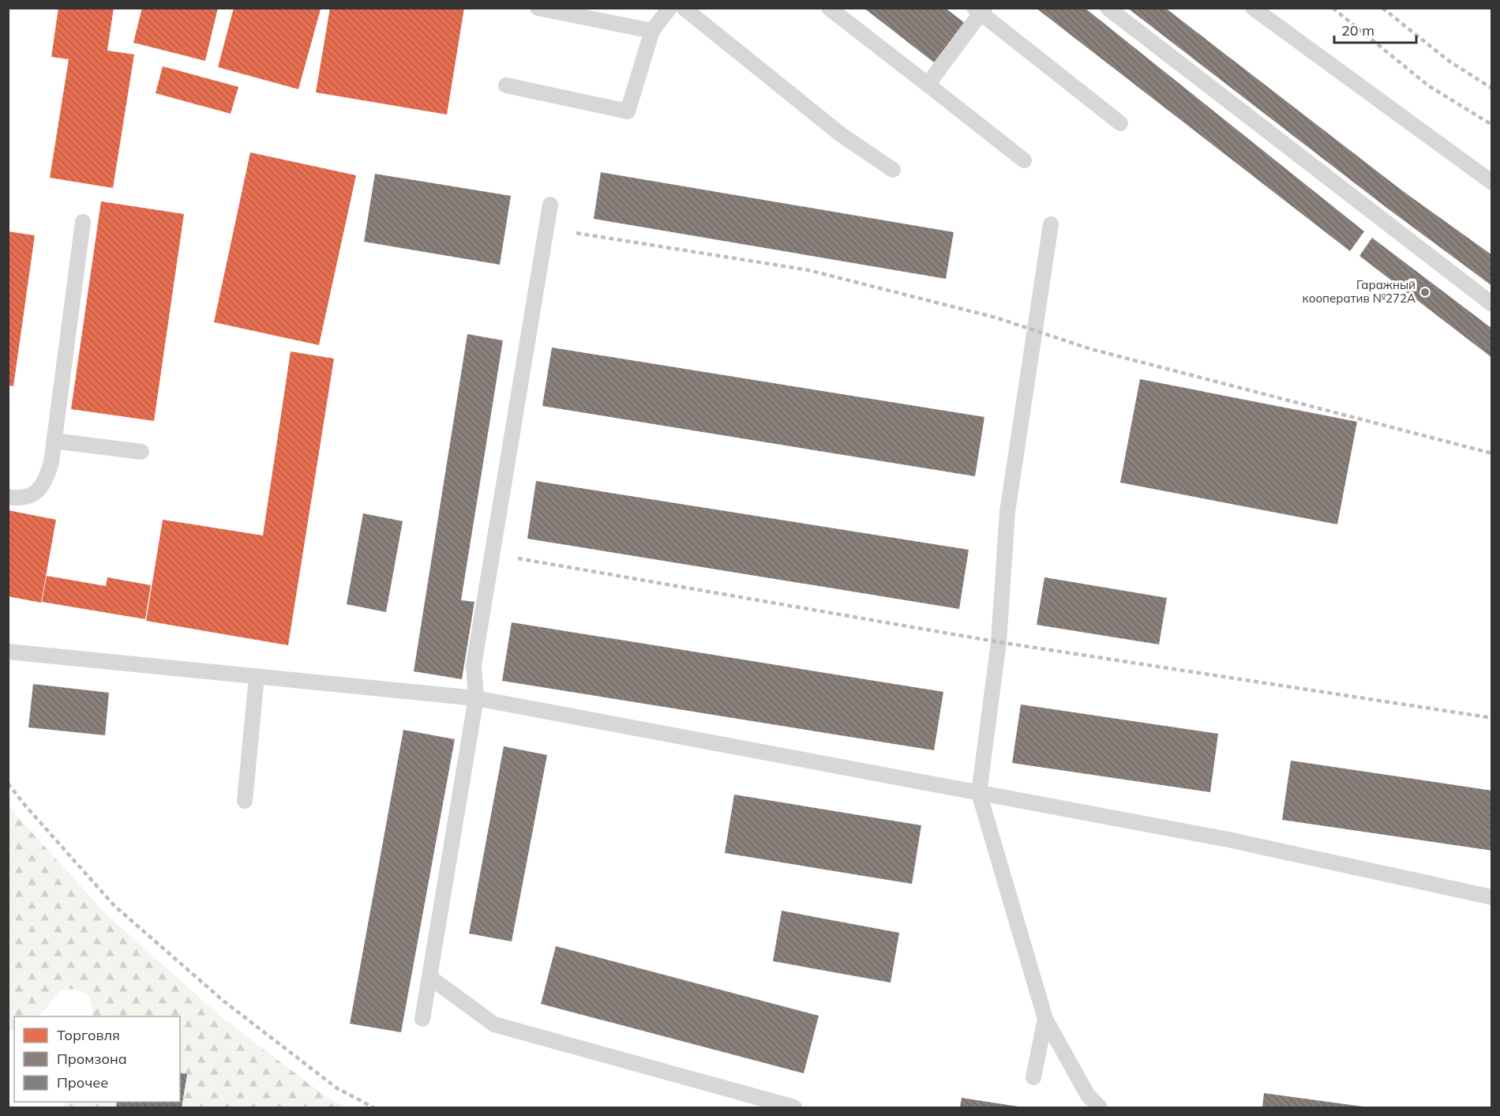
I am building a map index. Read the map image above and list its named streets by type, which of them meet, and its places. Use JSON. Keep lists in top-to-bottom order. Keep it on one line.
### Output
{"places":["Гаражный кооператив №272А"],"legend":["Торговля","Промзона","Прочее"],"scale_bar":"20 m"}
